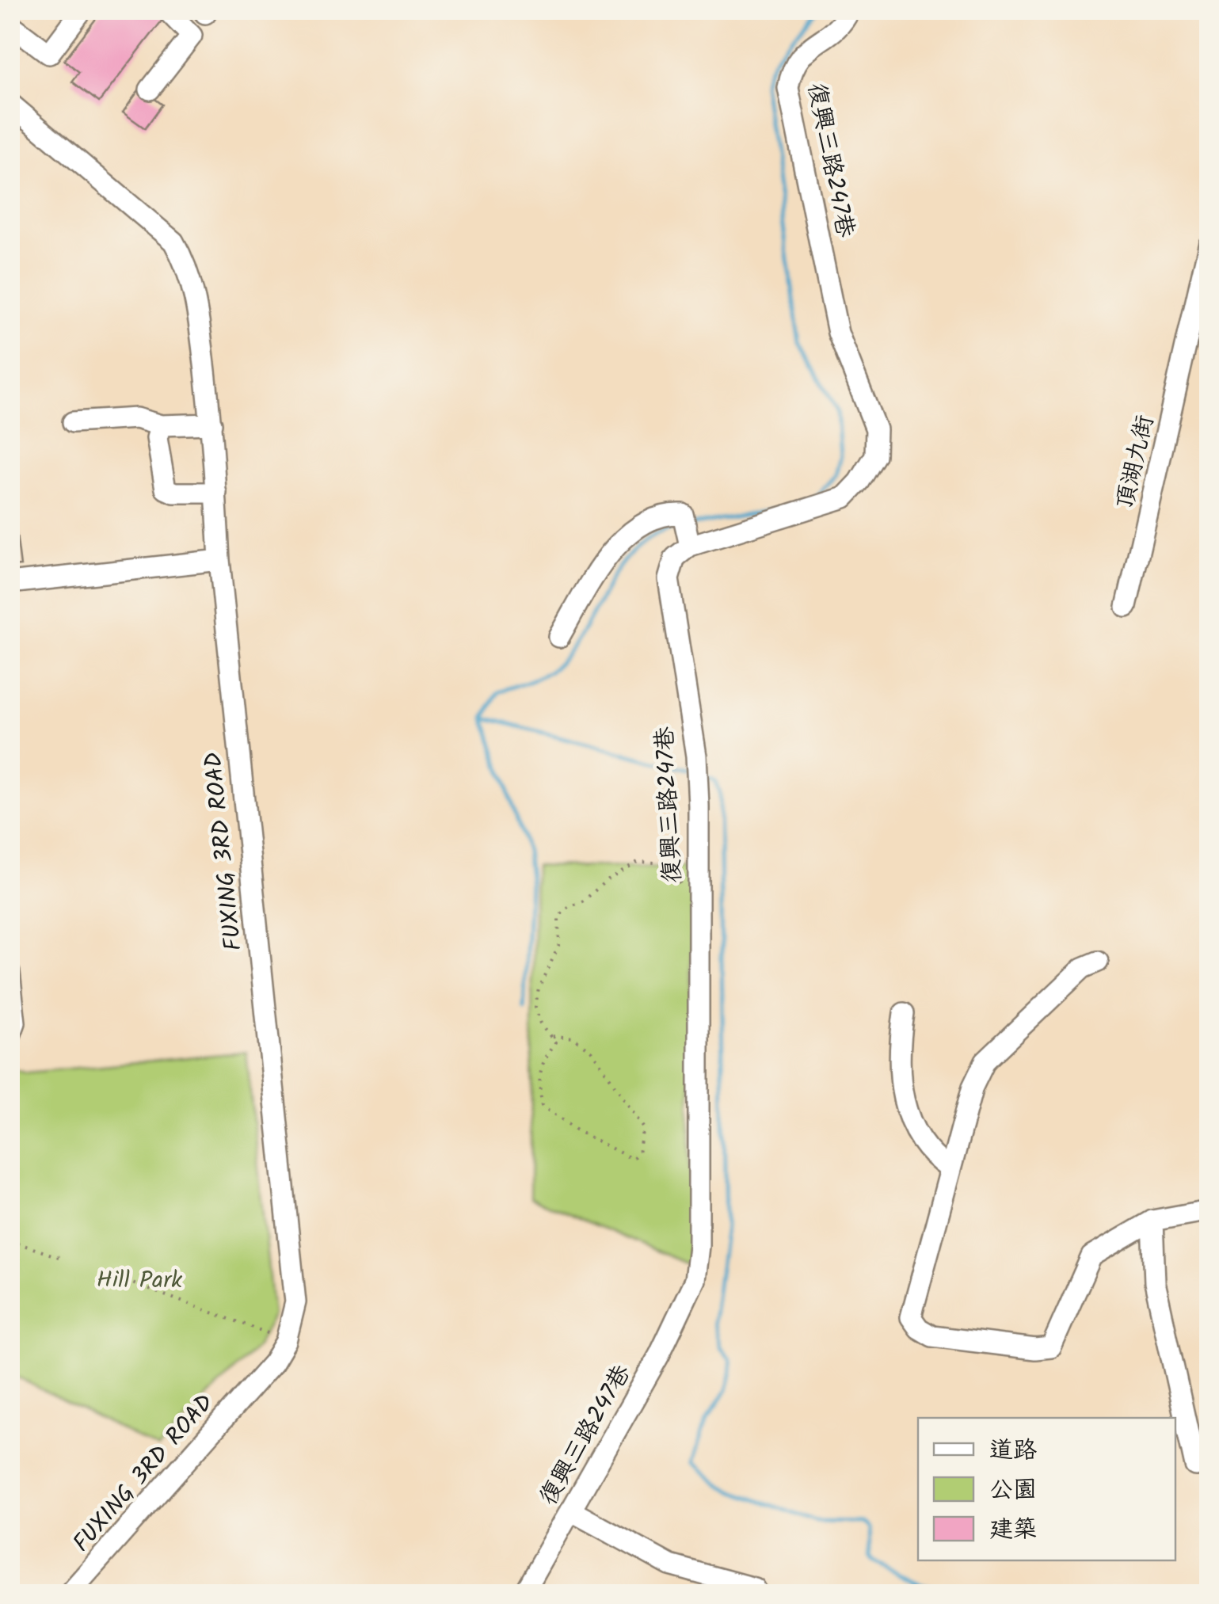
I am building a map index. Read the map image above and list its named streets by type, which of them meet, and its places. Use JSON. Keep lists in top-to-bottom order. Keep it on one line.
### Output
{"streets":{"street":["復興三路247巷","頂湖九街","FUXING 3RD ROAD"]},"parks":["Hill Park"],"legend":["道路","公園","建築"]}
